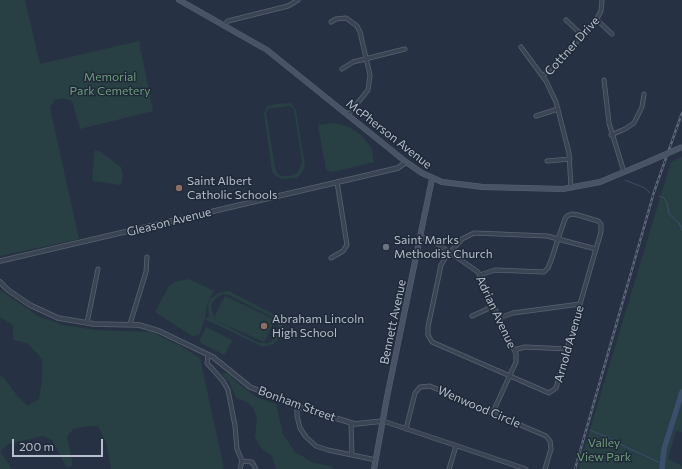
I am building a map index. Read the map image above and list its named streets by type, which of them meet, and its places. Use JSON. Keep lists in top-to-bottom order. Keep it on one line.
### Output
{"streets":{"main road":["McPherson Avenue","Bennett Avenue"],"street":["Cottner Drive","Gleason Avenue","Adrian Avenue","Arnold Avenue","Bonham Street","Wenwood Circle"]},"crossings":[["Cottner Drive","McPherson Avenue"],["McPherson Avenue","Gleason Avenue"],["McPherson Avenue","Bennett Avenue"],["Adrian Avenue","Bennett Avenue"],["Adrian Avenue","Arnold Avenue"],["Adrian Avenue","Wenwood Circle"],["Bennett Avenue","Bonham Street"]],"parks":["Memorial Park Cemetery","Valley View Park"],"places":["Saint Albert Catholic Schools","Saint Marks Methodist Church","Abraham Lincoln High School"],"scale_bar":"200 m"}
